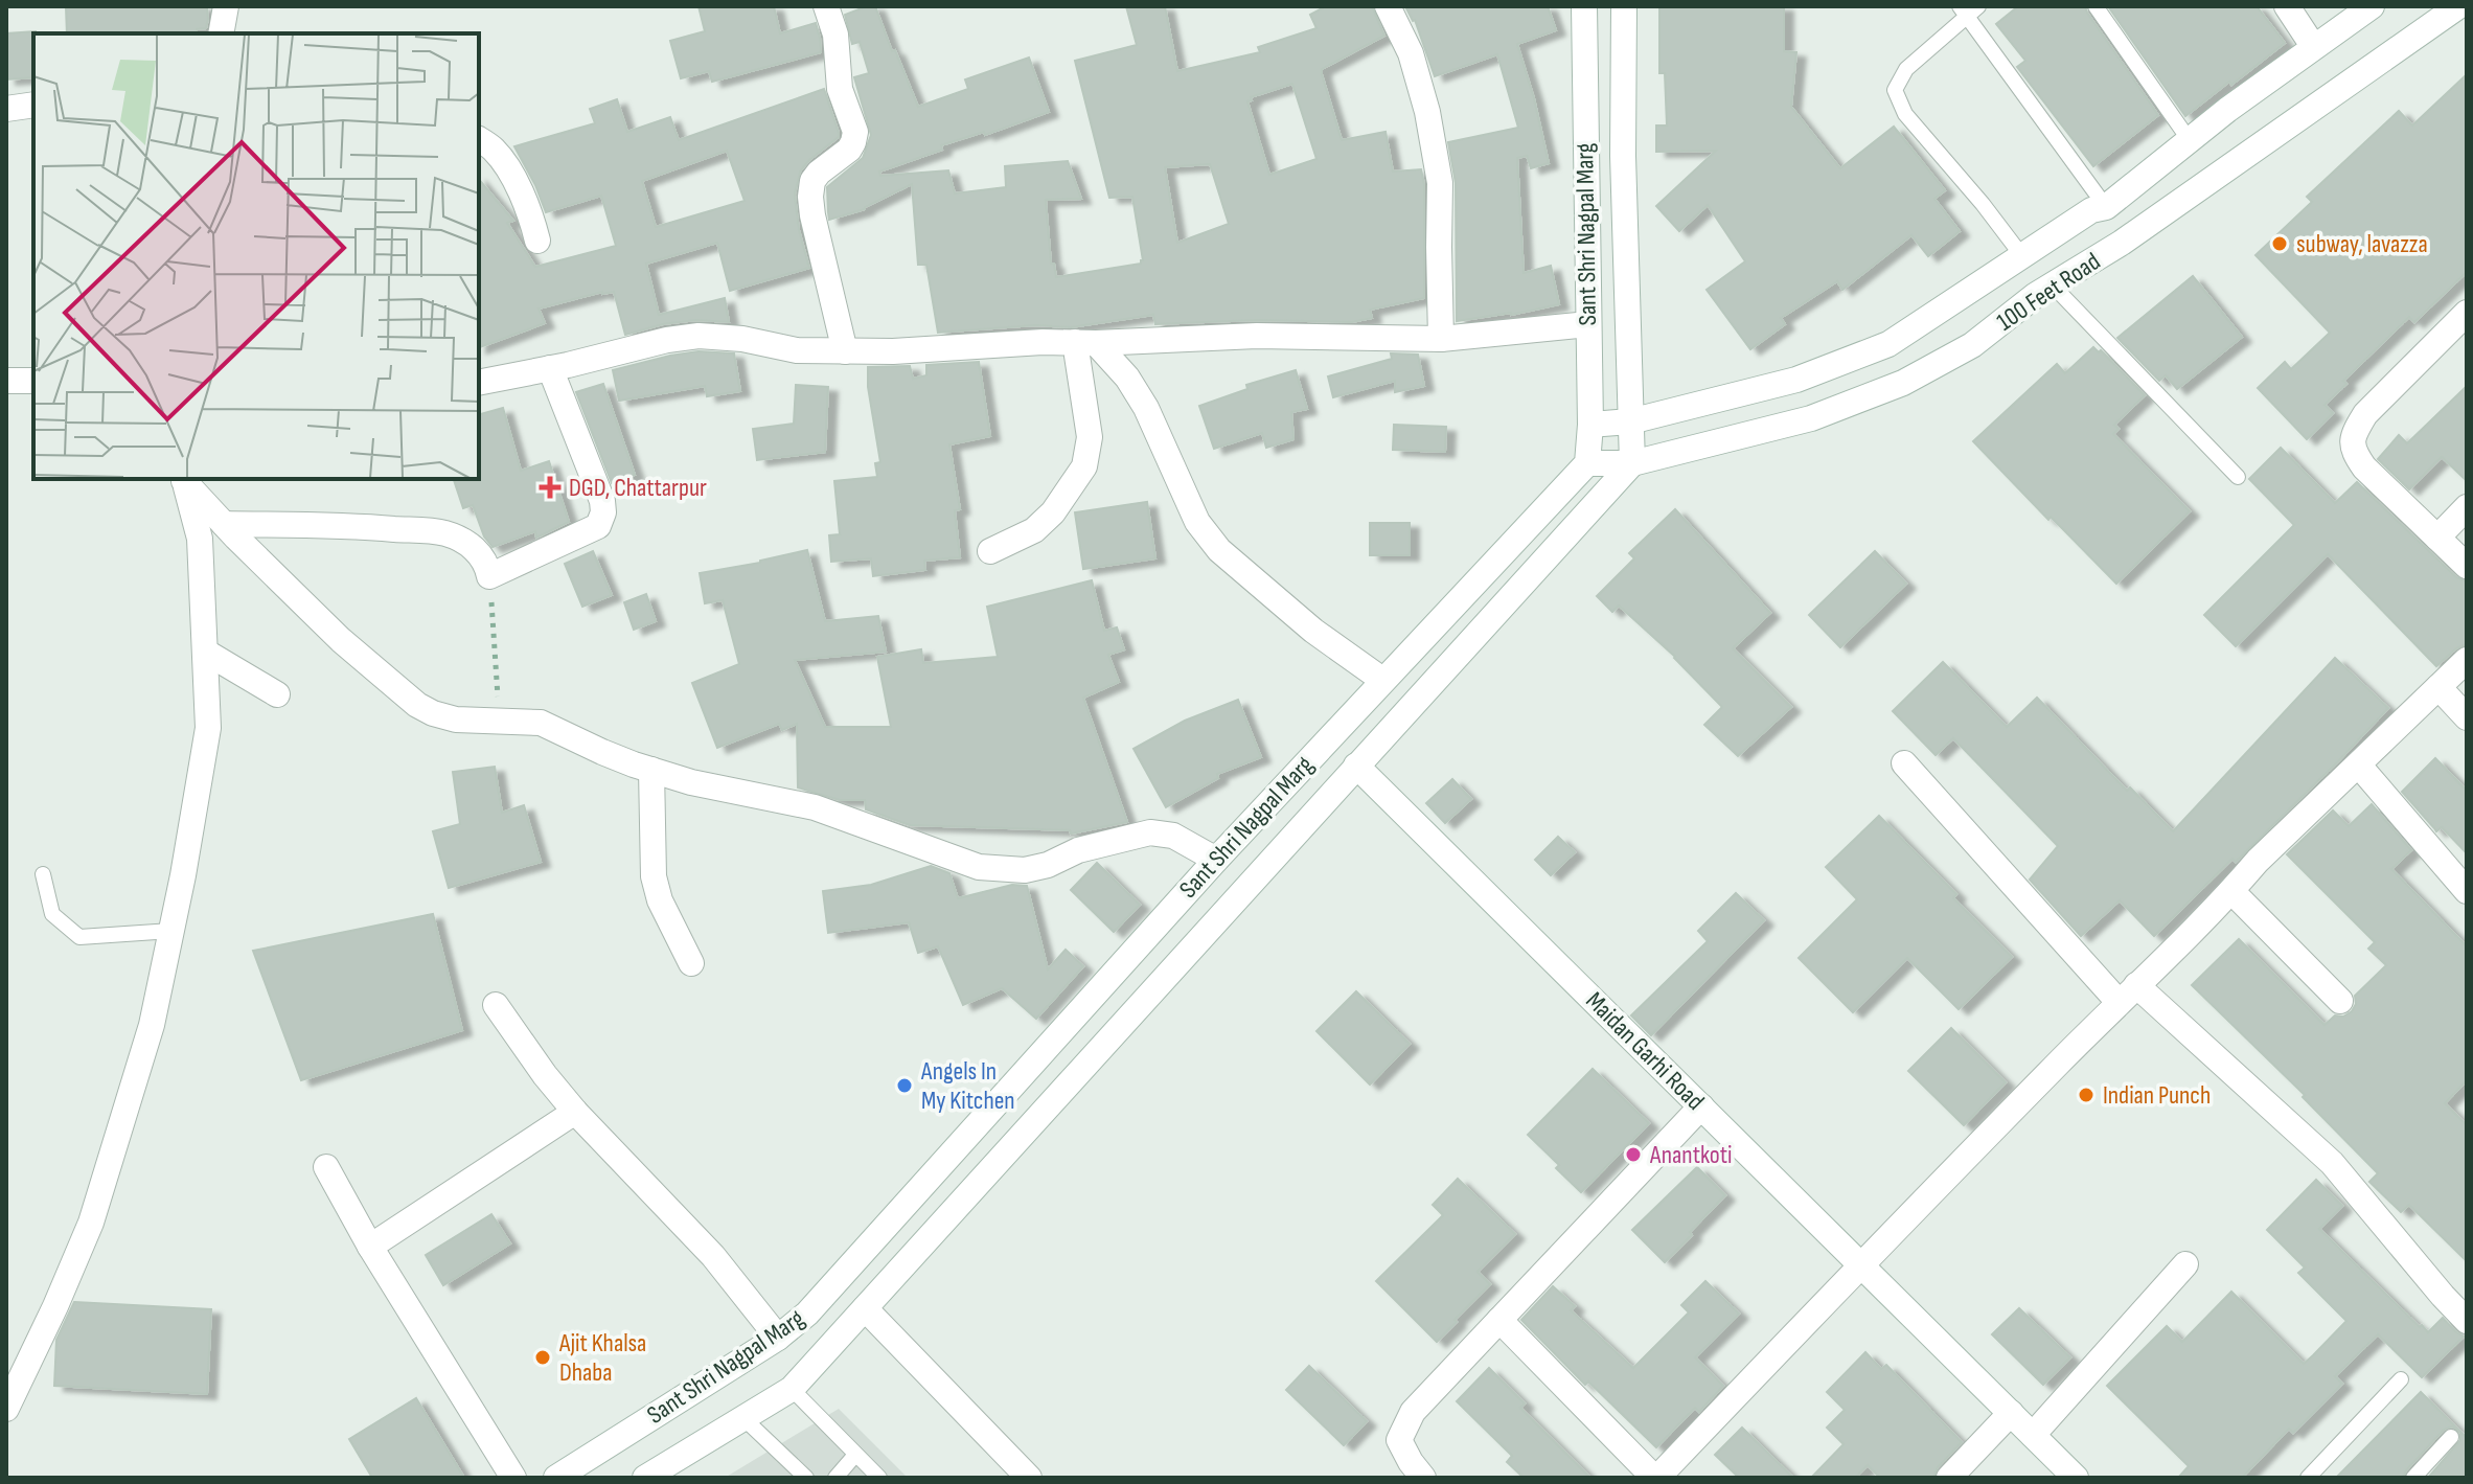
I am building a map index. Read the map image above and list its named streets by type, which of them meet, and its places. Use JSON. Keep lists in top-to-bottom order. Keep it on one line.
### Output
{"streets":{"street":["Sant Shri Nagpal Marg","100 Feet Road","Maidan Garhi Road"]},"crossings":[["Sant Shri Nagpal Marg","100 Feet Road"],["Sant Shri Nagpal Marg","Maidan Garhi Road"]],"places":{"other":["subway, lavazza","Angels In My Kitchen","Indian Punch","Anantkoti","Ajit Khalsa Dhaba"],"health":["DGD, Chattarpur"]}}
